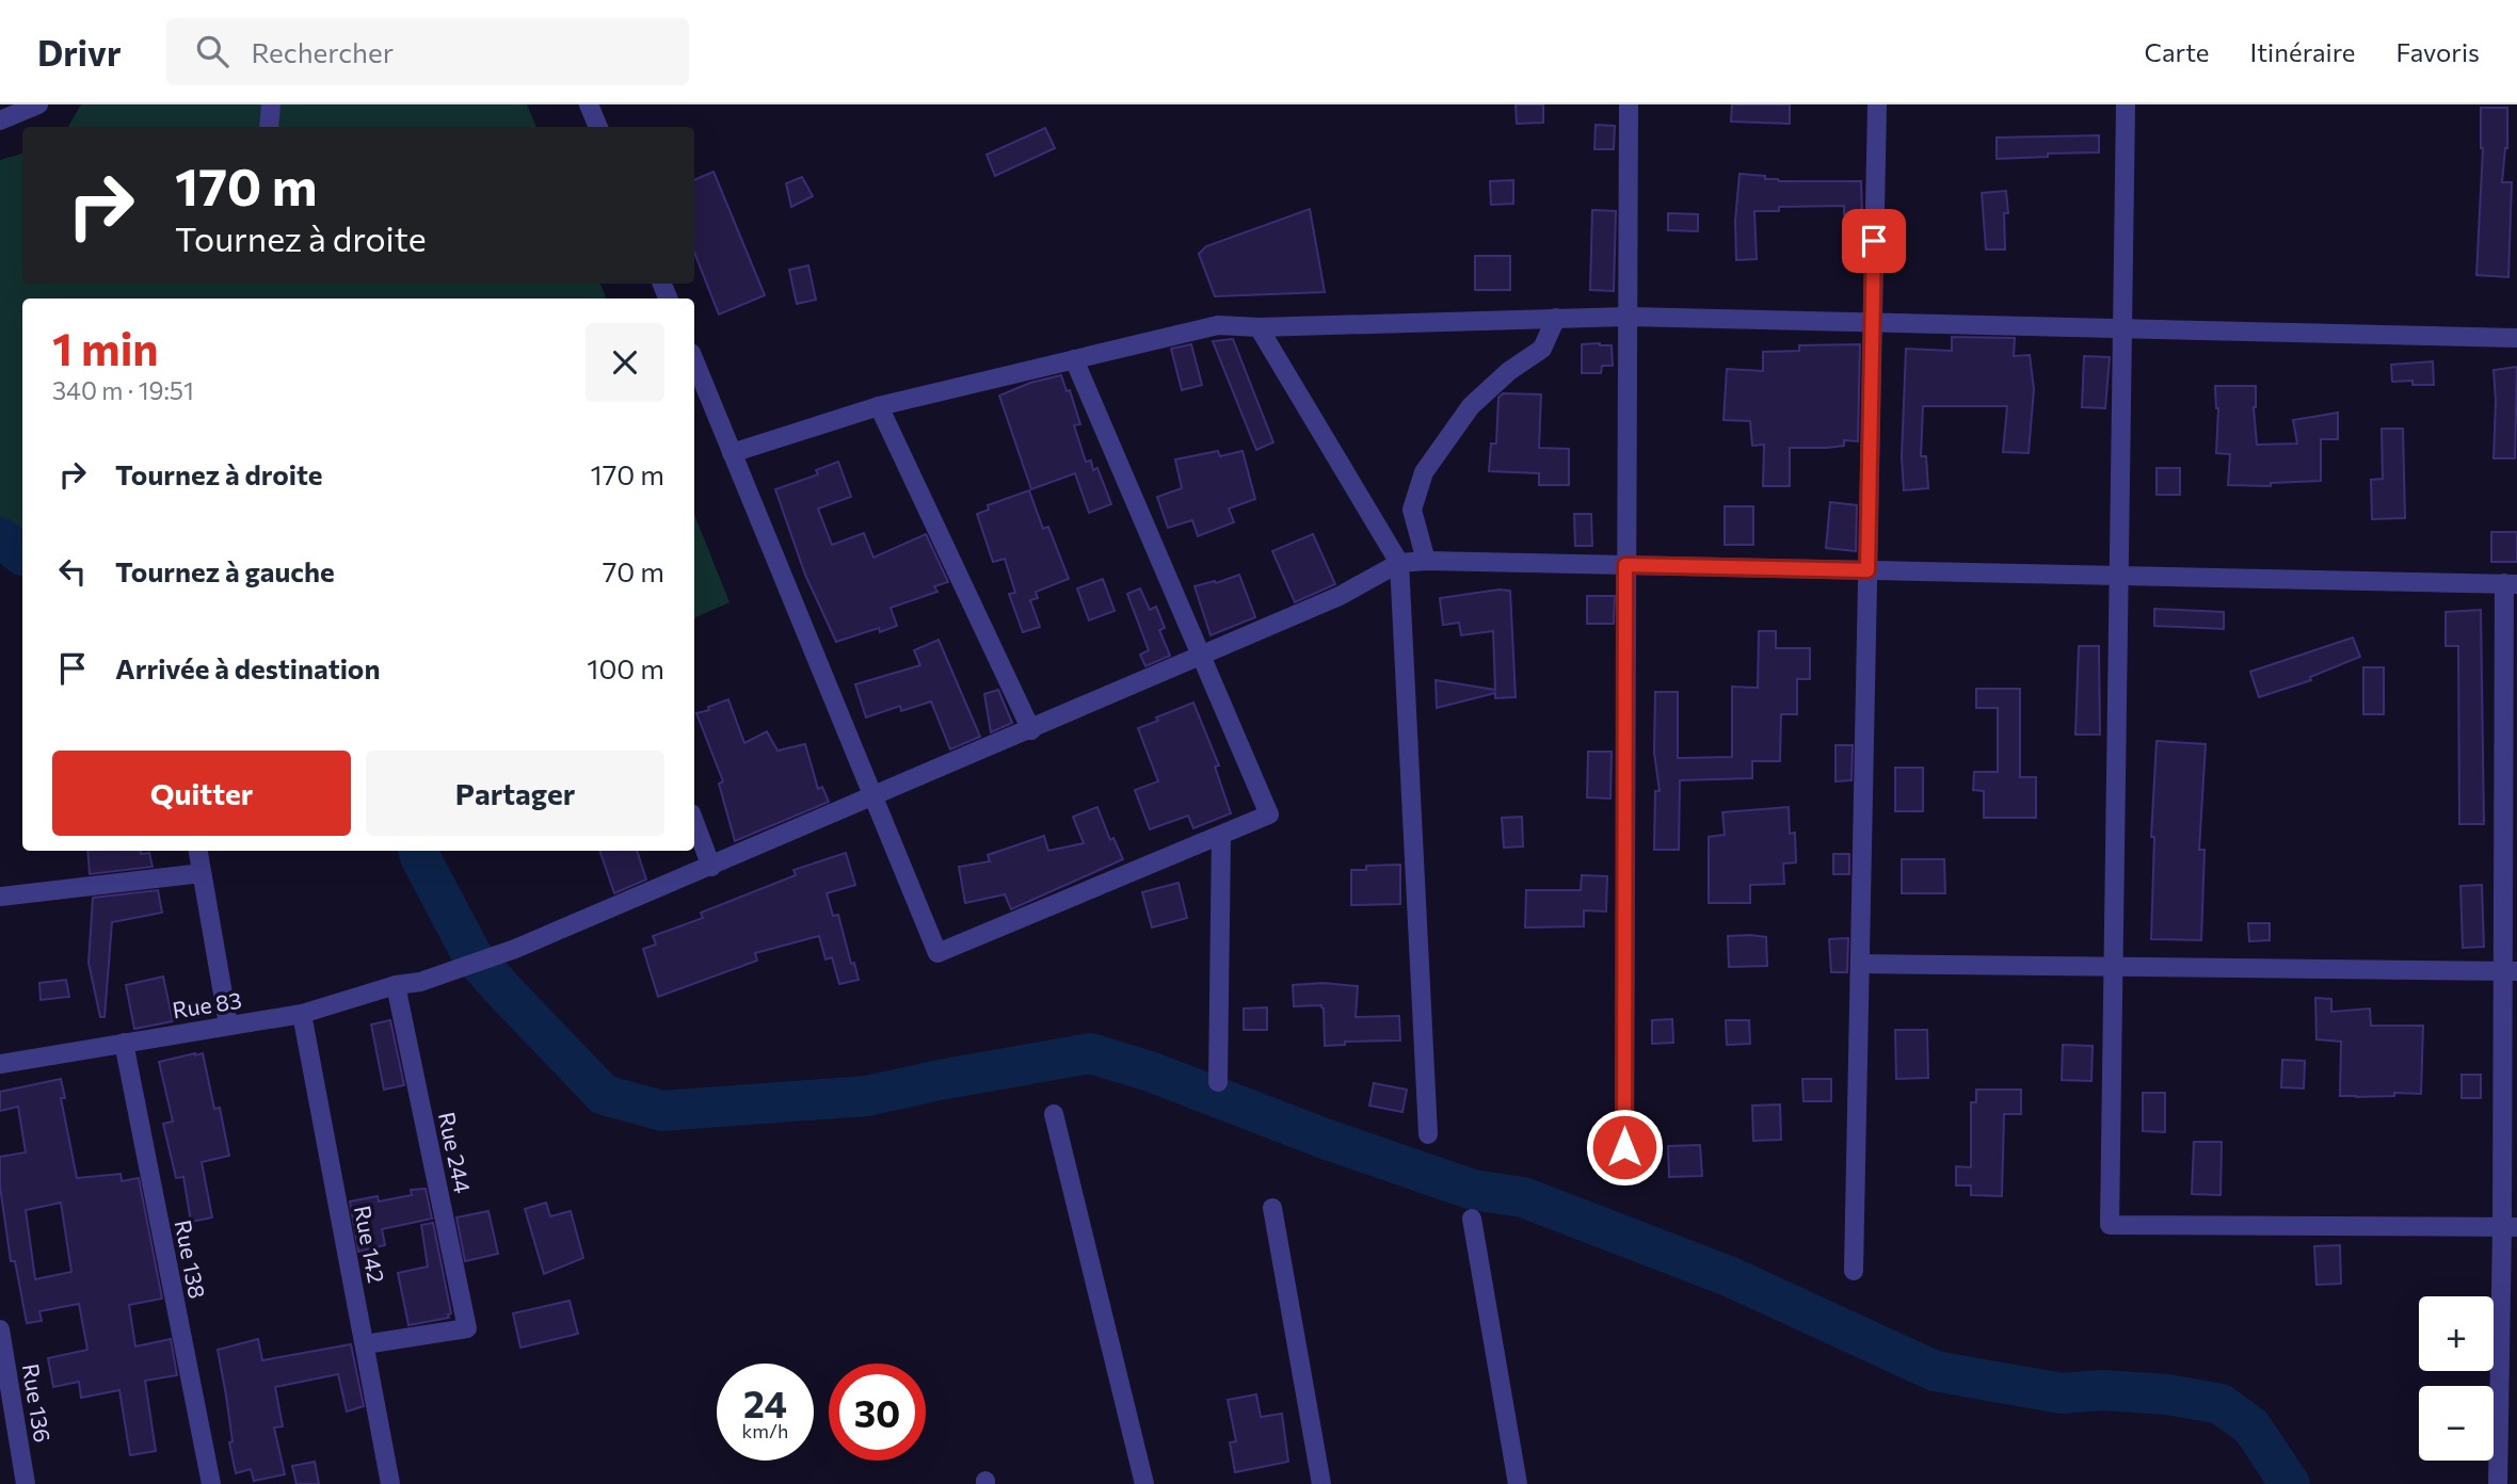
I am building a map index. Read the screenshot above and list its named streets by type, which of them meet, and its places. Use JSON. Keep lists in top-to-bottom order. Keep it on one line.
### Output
{"streets":{"street":["Rue 83","Rue 244","Rue 142","Rue 138","Rue 136"]},"crossings":[["Rue 83","Rue 244"],["Rue 83","Rue 142"],["Rue 83","Rue 138"],["Rue 244","Rue 142"]],"page":{"header":"Drivr","search":"Rechercher","nav":["Carte","Itinéraire","Favoris"],"turn":["170 m","Tournez à droite"],"heading":["1 min","340 m · 19:51"],"list":[{"name":"Tournez à droite","value":"170 m"},{"name":"Tournez à gauche","value":"70 m"},{"name":"Arrivée à destination","value":"100 m"}],"buttons":["Quitter","Partager"],"map_buttons":["+","−"],"speed":"24 km/h","limit":"30"}}
